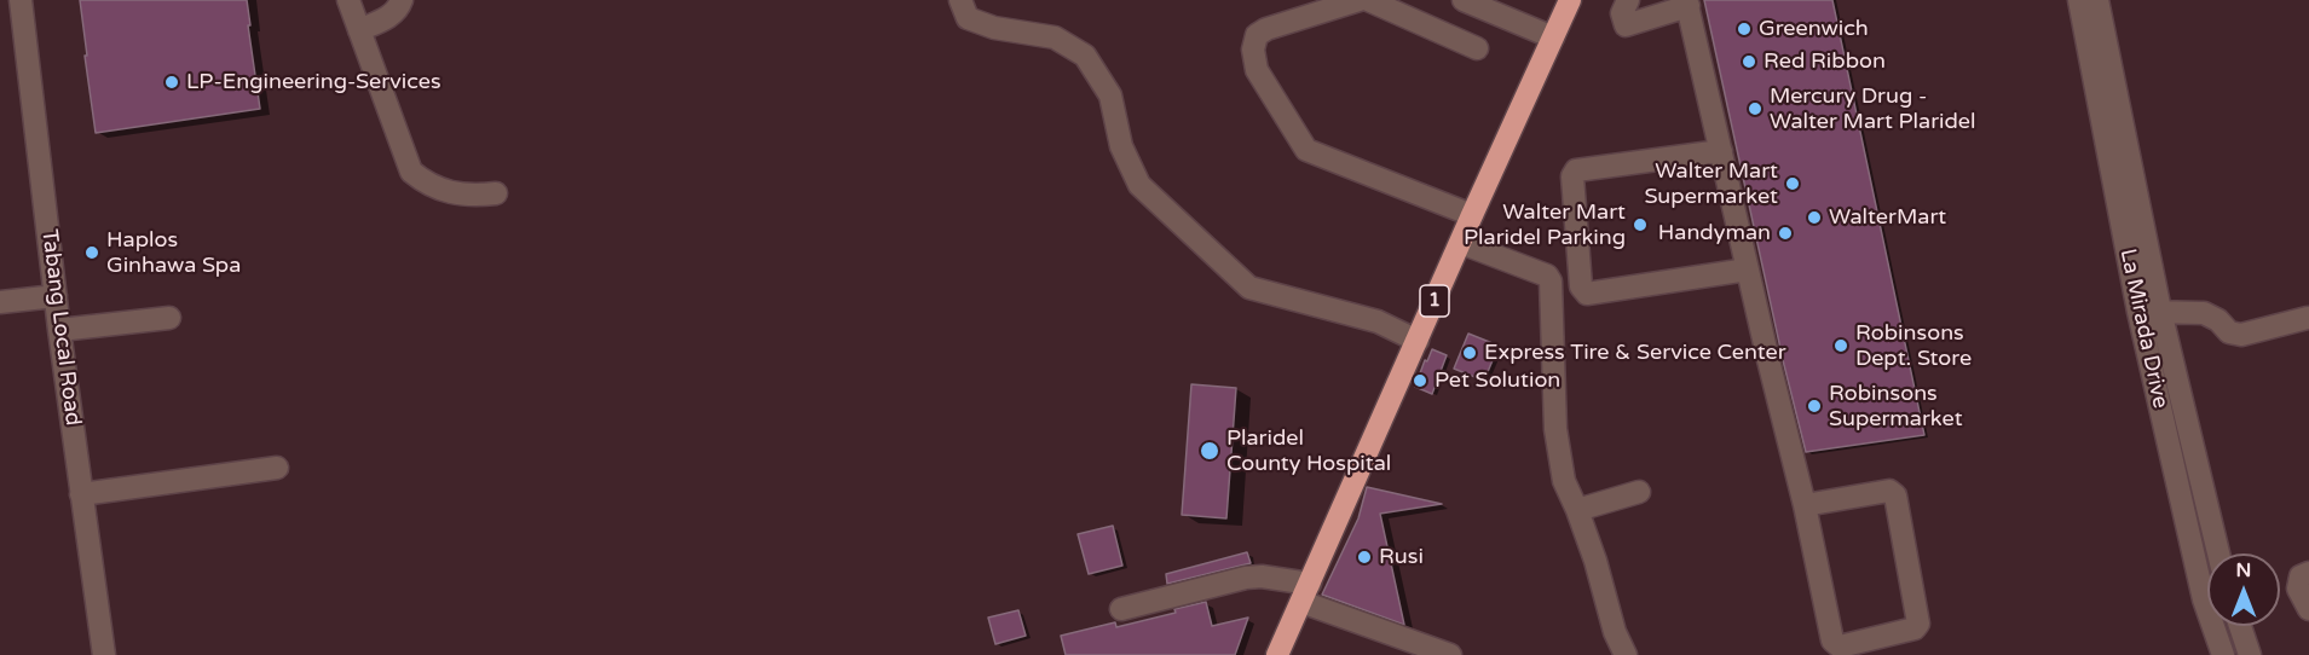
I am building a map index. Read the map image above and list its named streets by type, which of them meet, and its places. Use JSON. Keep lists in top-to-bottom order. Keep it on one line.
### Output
{"streets":{"highway":["1"],"street":["Tabang Local Road","La Mirada Drive"]},"places":["Greenwich","Red Ribbon","LP-Engineering-Services","Mercury Drug - Walter Mart Plaridel","Walter Mart Supermarket","WalterMart","Walter Mart Plaridel Parking","Handyman","Haplos Ginhawa Spa","Robinsons Dept. Store","Express Tire & Service Center","Pet Solution","Robinsons Supermarket","Plaridel County Hospital","Rusi"],"north":"top"}
